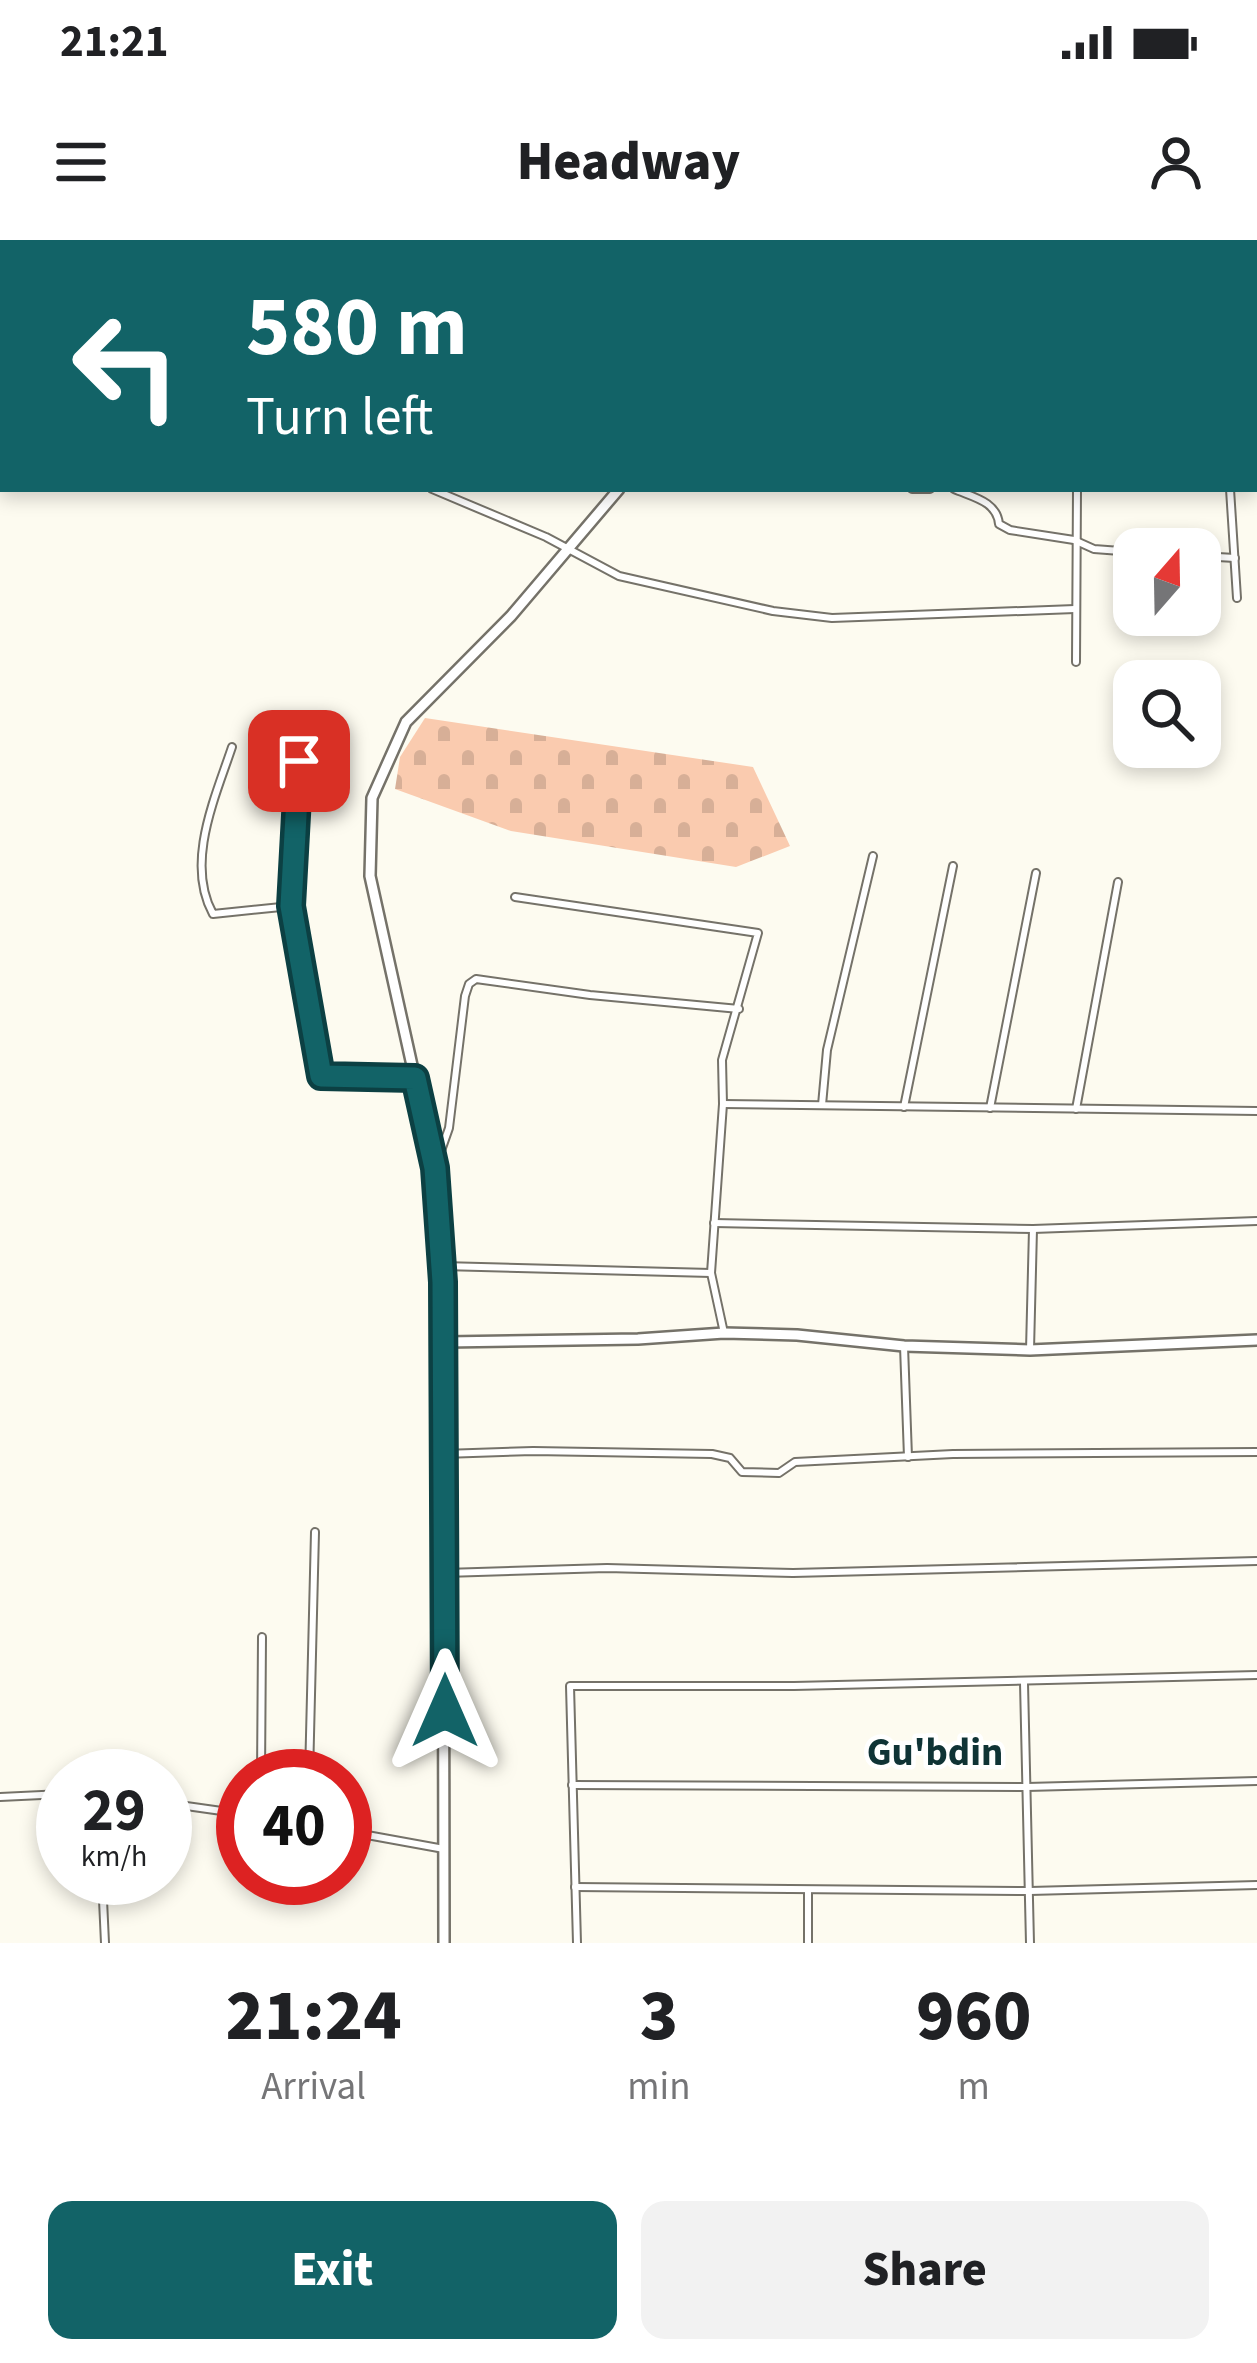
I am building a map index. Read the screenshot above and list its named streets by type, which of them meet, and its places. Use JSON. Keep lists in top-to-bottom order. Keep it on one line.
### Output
{"districts":["Gu'bdin"],"north":"top","page":{"status":"21:21","header":"Headway","turn":["580 m","Turn left"],"speed":"29 km/h","limit":"40","eta":["21:24","Arrival","3","min","960","m"],"buttons":["Exit","Share"]}}
